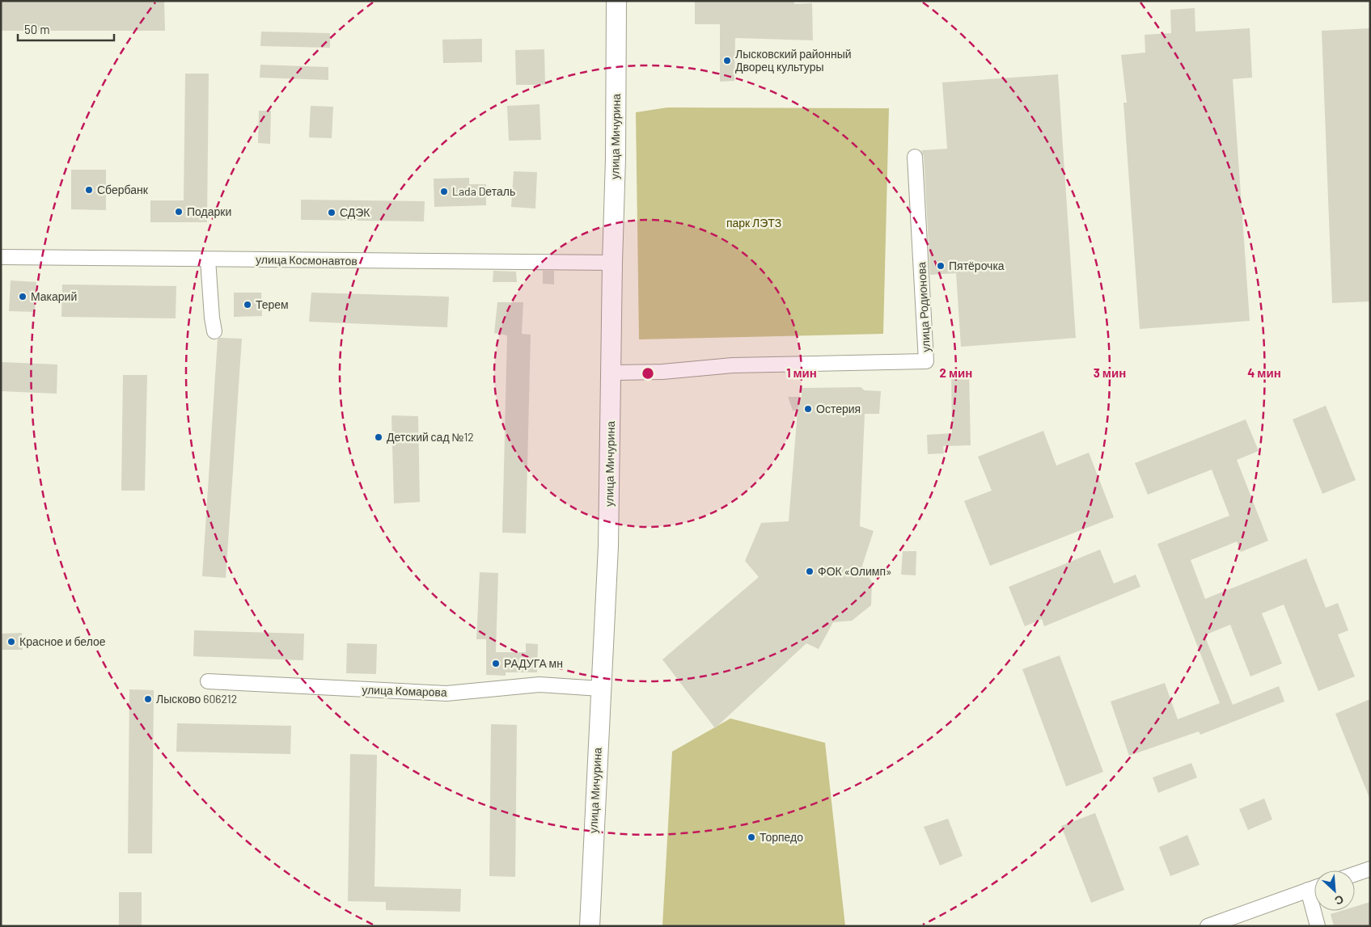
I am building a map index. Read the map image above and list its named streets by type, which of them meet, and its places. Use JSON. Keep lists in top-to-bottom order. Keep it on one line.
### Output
{"streets":{"main road":["улица Мичурина"],"street":["улица Космонавтов","улица Родионова","улица Комарова"]},"crossings":[["улица Мичурина","улица Космонавтов"],["улица Мичурина","улица Родионова"],["улица Мичурина","улица Комарова"]],"parks":["парк ЛЭТЗ"],"places":["Лысковский районный Дворец культуры","Сбербанк","Lada Dеталь","Подарки","СДЭК","Пятёрочка","Макарий","Терем","Остерия","Детский сад №12","ФОК «Олимп»","Красное и белое","РАДУГА мн","Лысково 606212","Торпедо"],"scale_bar":"50 m","north":"bottom right","rings":["1 мин","2 мин","3 мин","4 мин"]}
